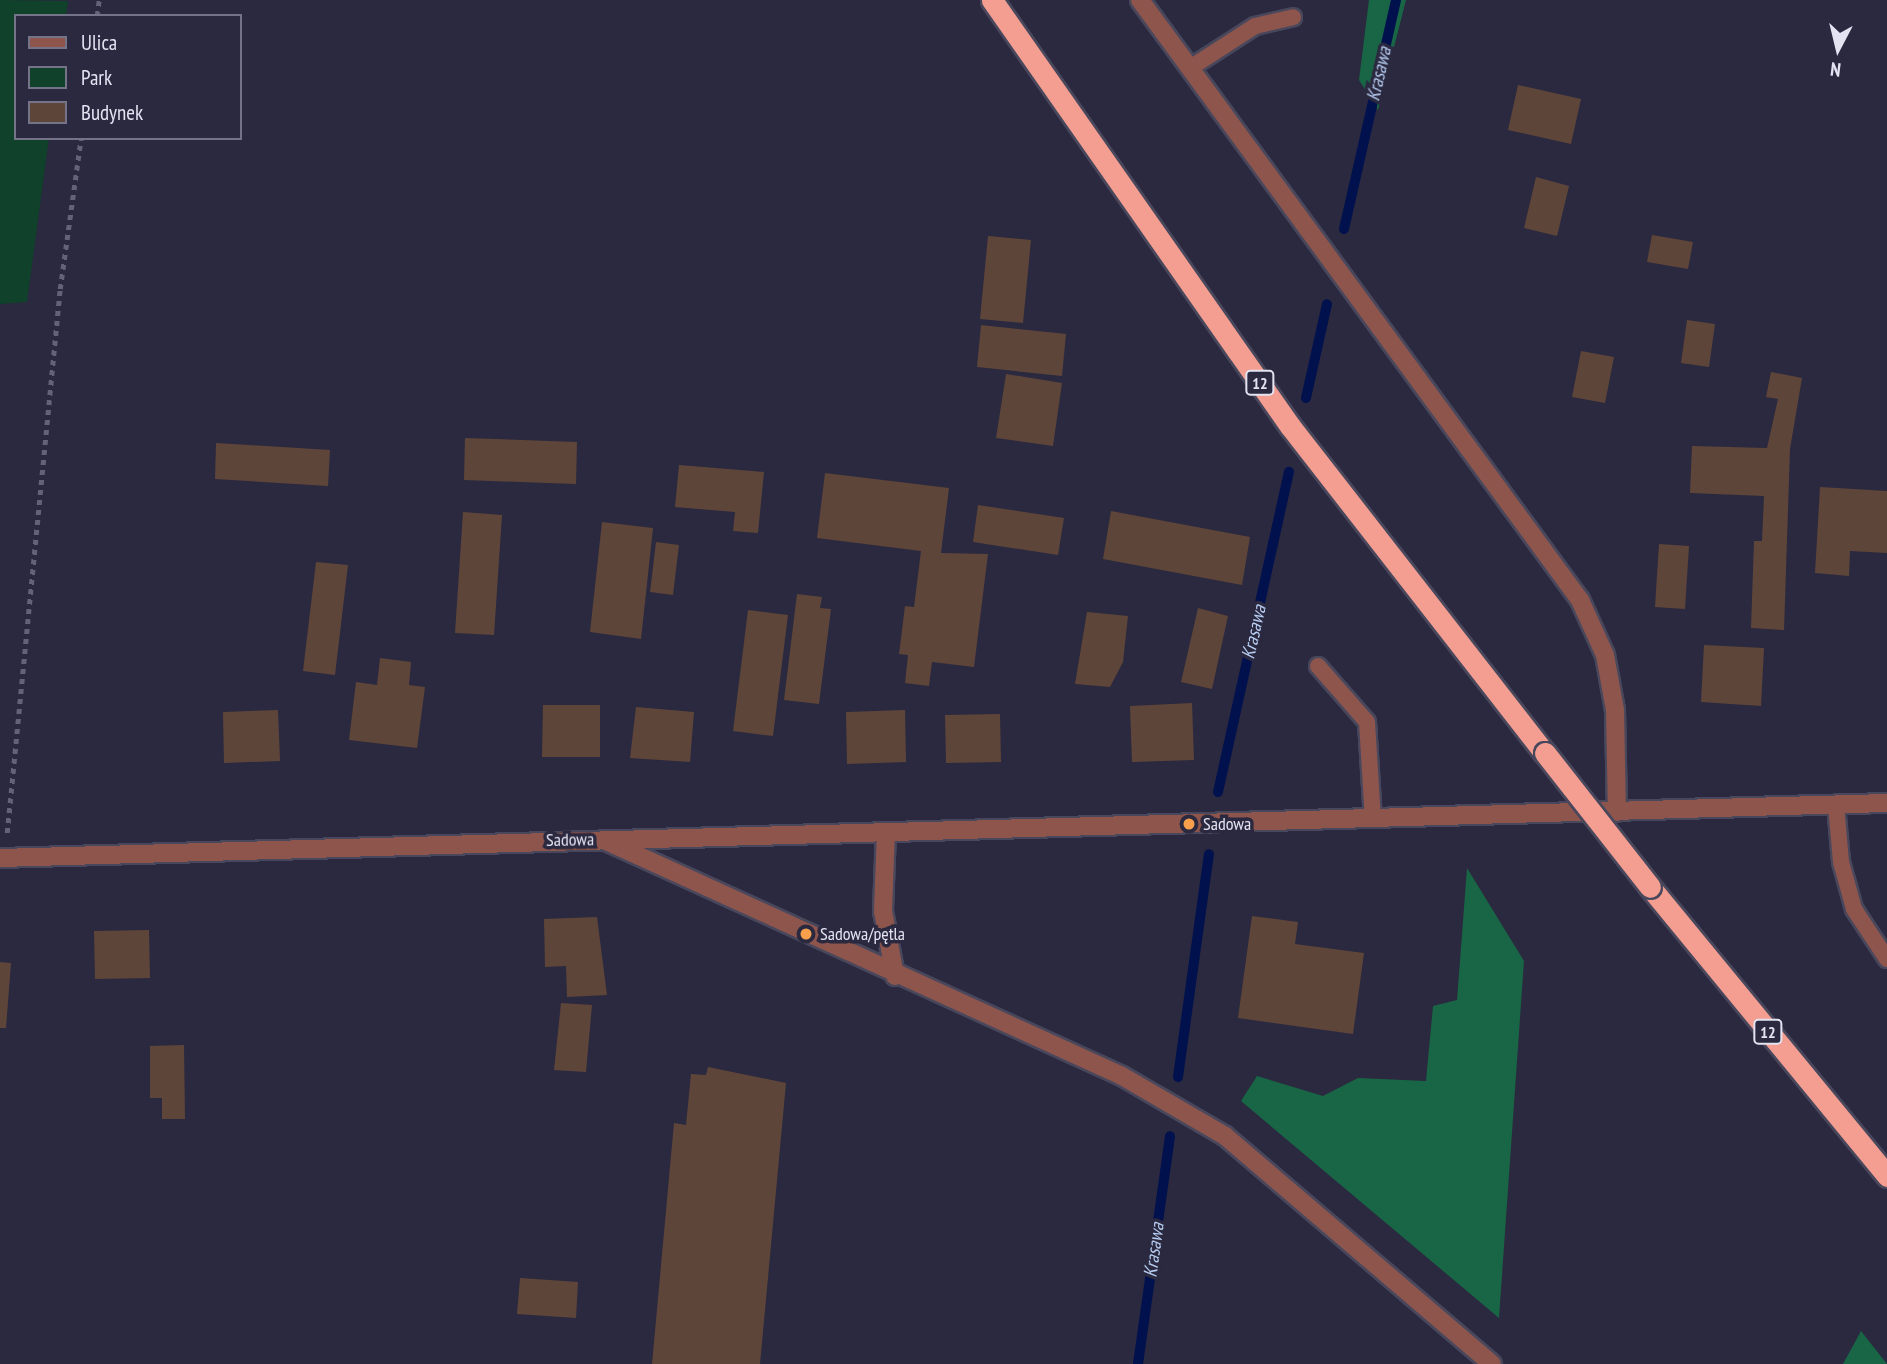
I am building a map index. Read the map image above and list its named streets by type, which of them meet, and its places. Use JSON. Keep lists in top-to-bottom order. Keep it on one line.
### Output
{"streets":{"highway":["12"],"street":["Sadowa"]},"water":["Krasawa"],"places":["Sadowa","Sadowa/pętla"],"legend":["Ulica","Park","Budynek"],"north":"bottom"}
